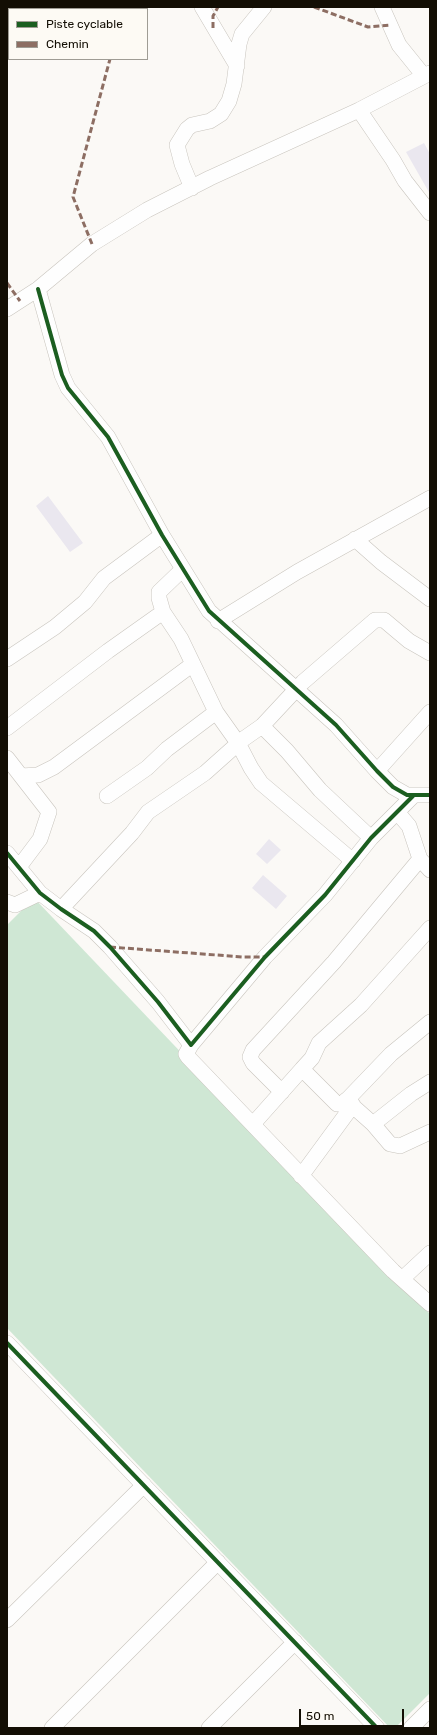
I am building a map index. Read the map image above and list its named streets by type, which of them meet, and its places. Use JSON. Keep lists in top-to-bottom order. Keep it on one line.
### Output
{"legend":["Piste cyclable","Chemin"],"scale_bar":"50 m"}
